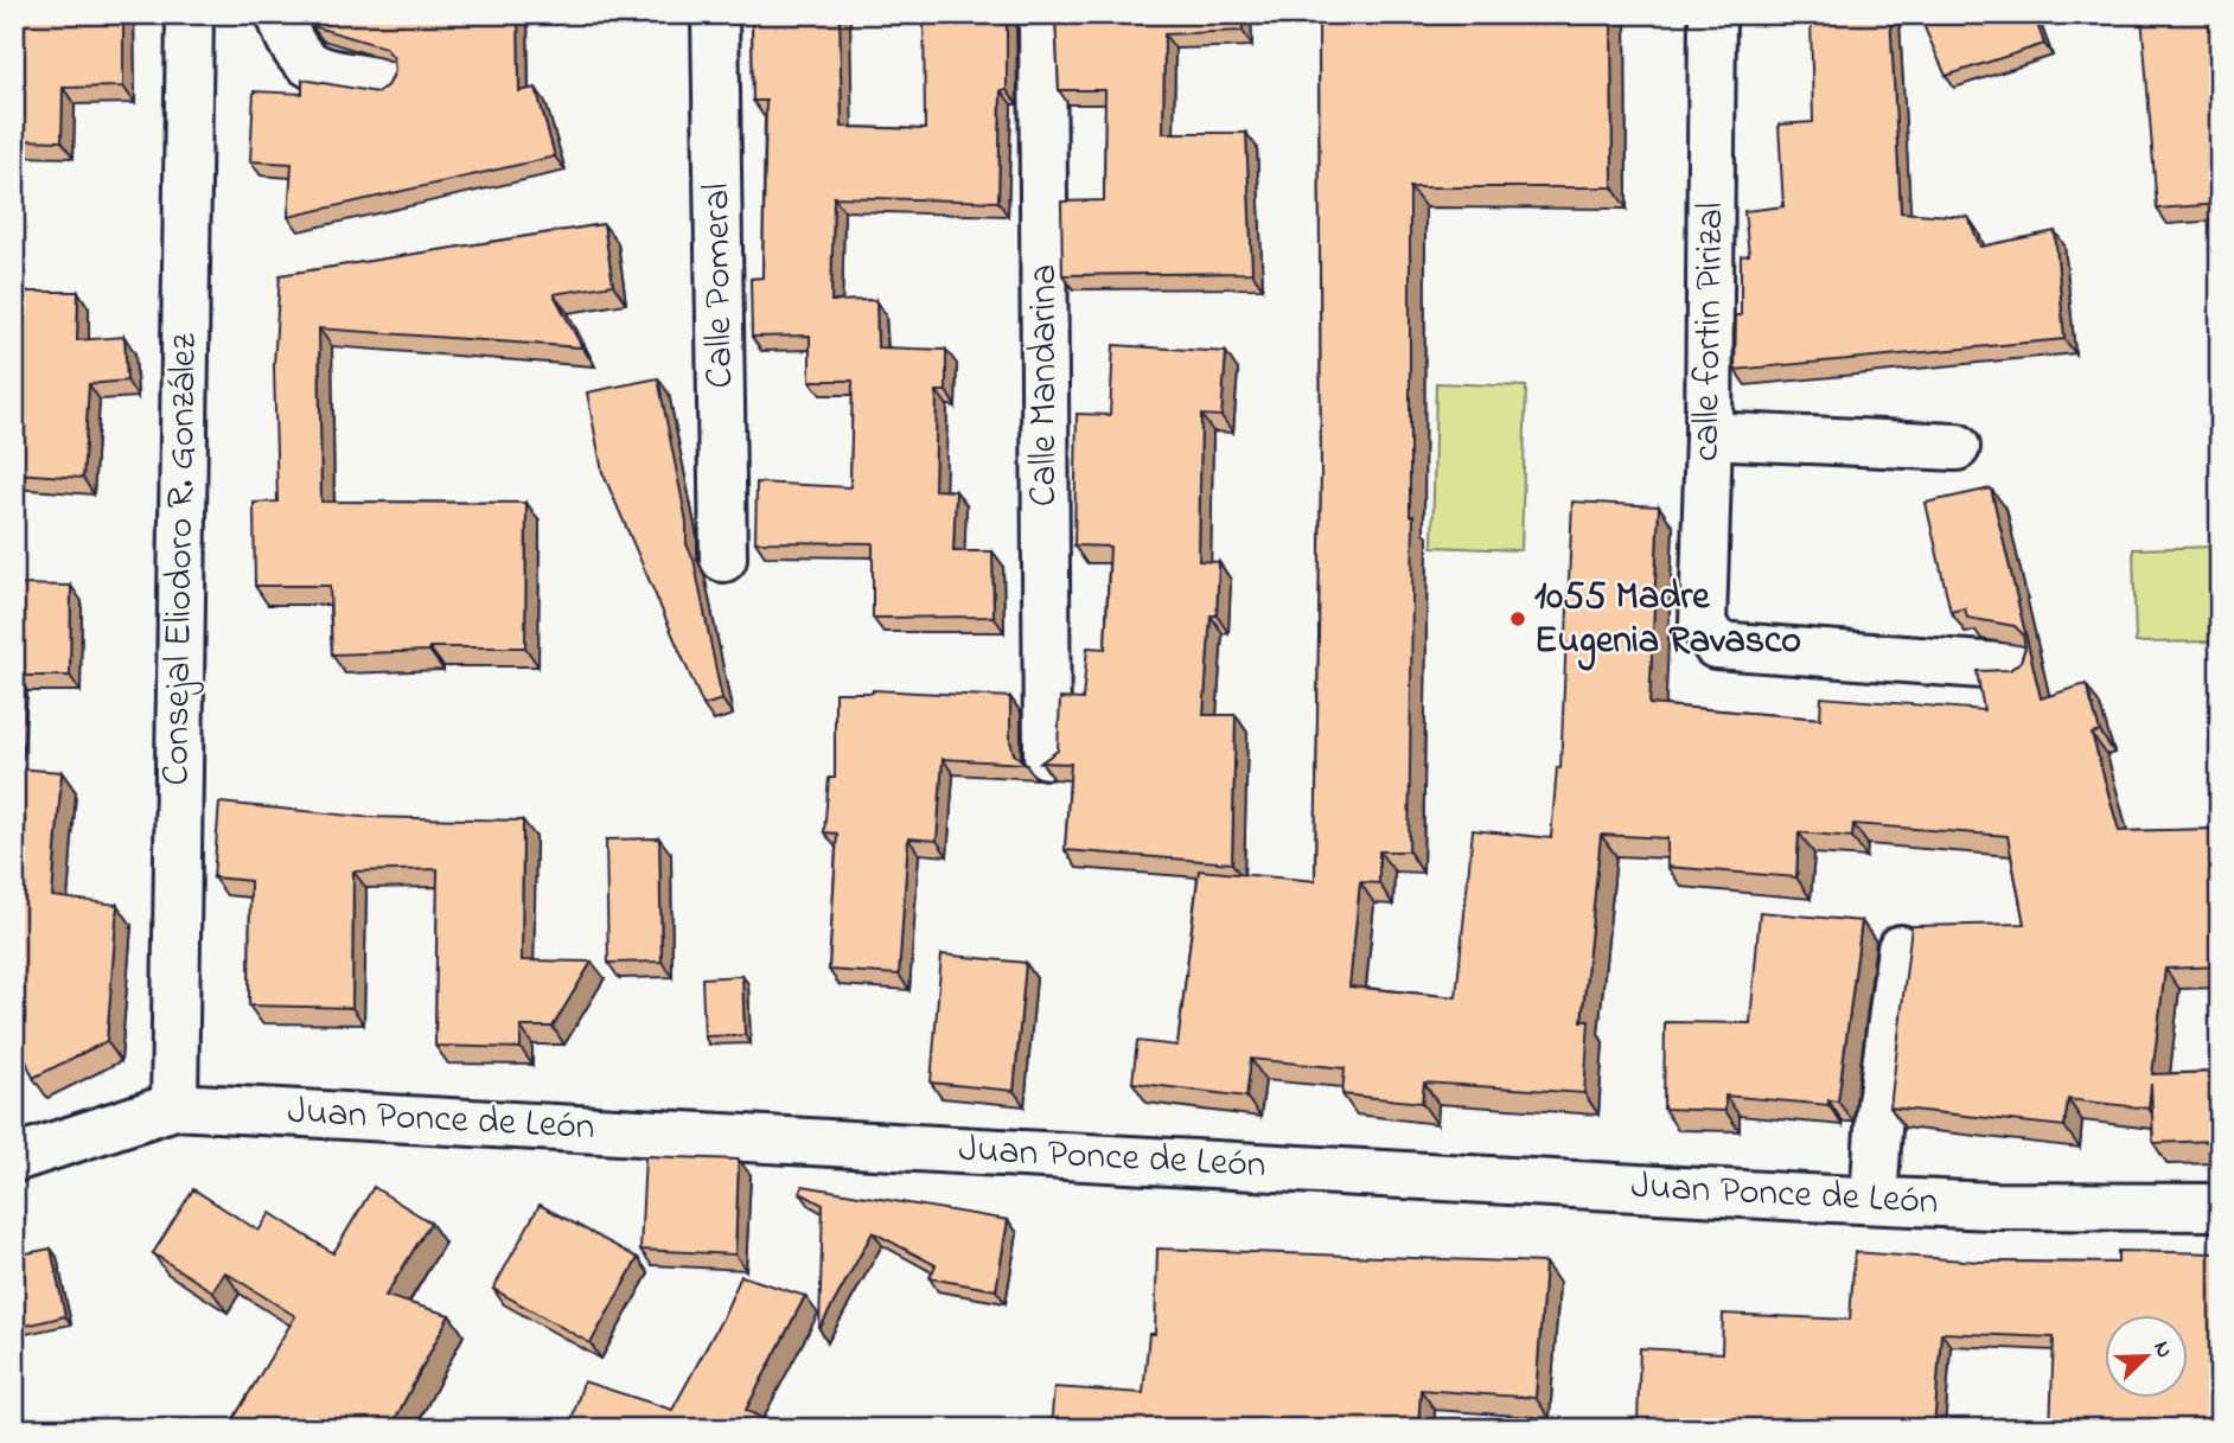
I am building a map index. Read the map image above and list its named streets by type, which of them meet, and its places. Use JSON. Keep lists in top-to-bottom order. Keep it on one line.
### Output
{"streets":{"street":["Calle Pomeral","calle fortin Pirizal","Calle Mandarina","Consejal Eliodoro R. González","Juan Ponce de León"]},"crossings":[["Consejal Eliodoro R. González","Juan Ponce de León"]],"places":["1055 Madre Eugenia Ravasco"],"north":"top right"}
